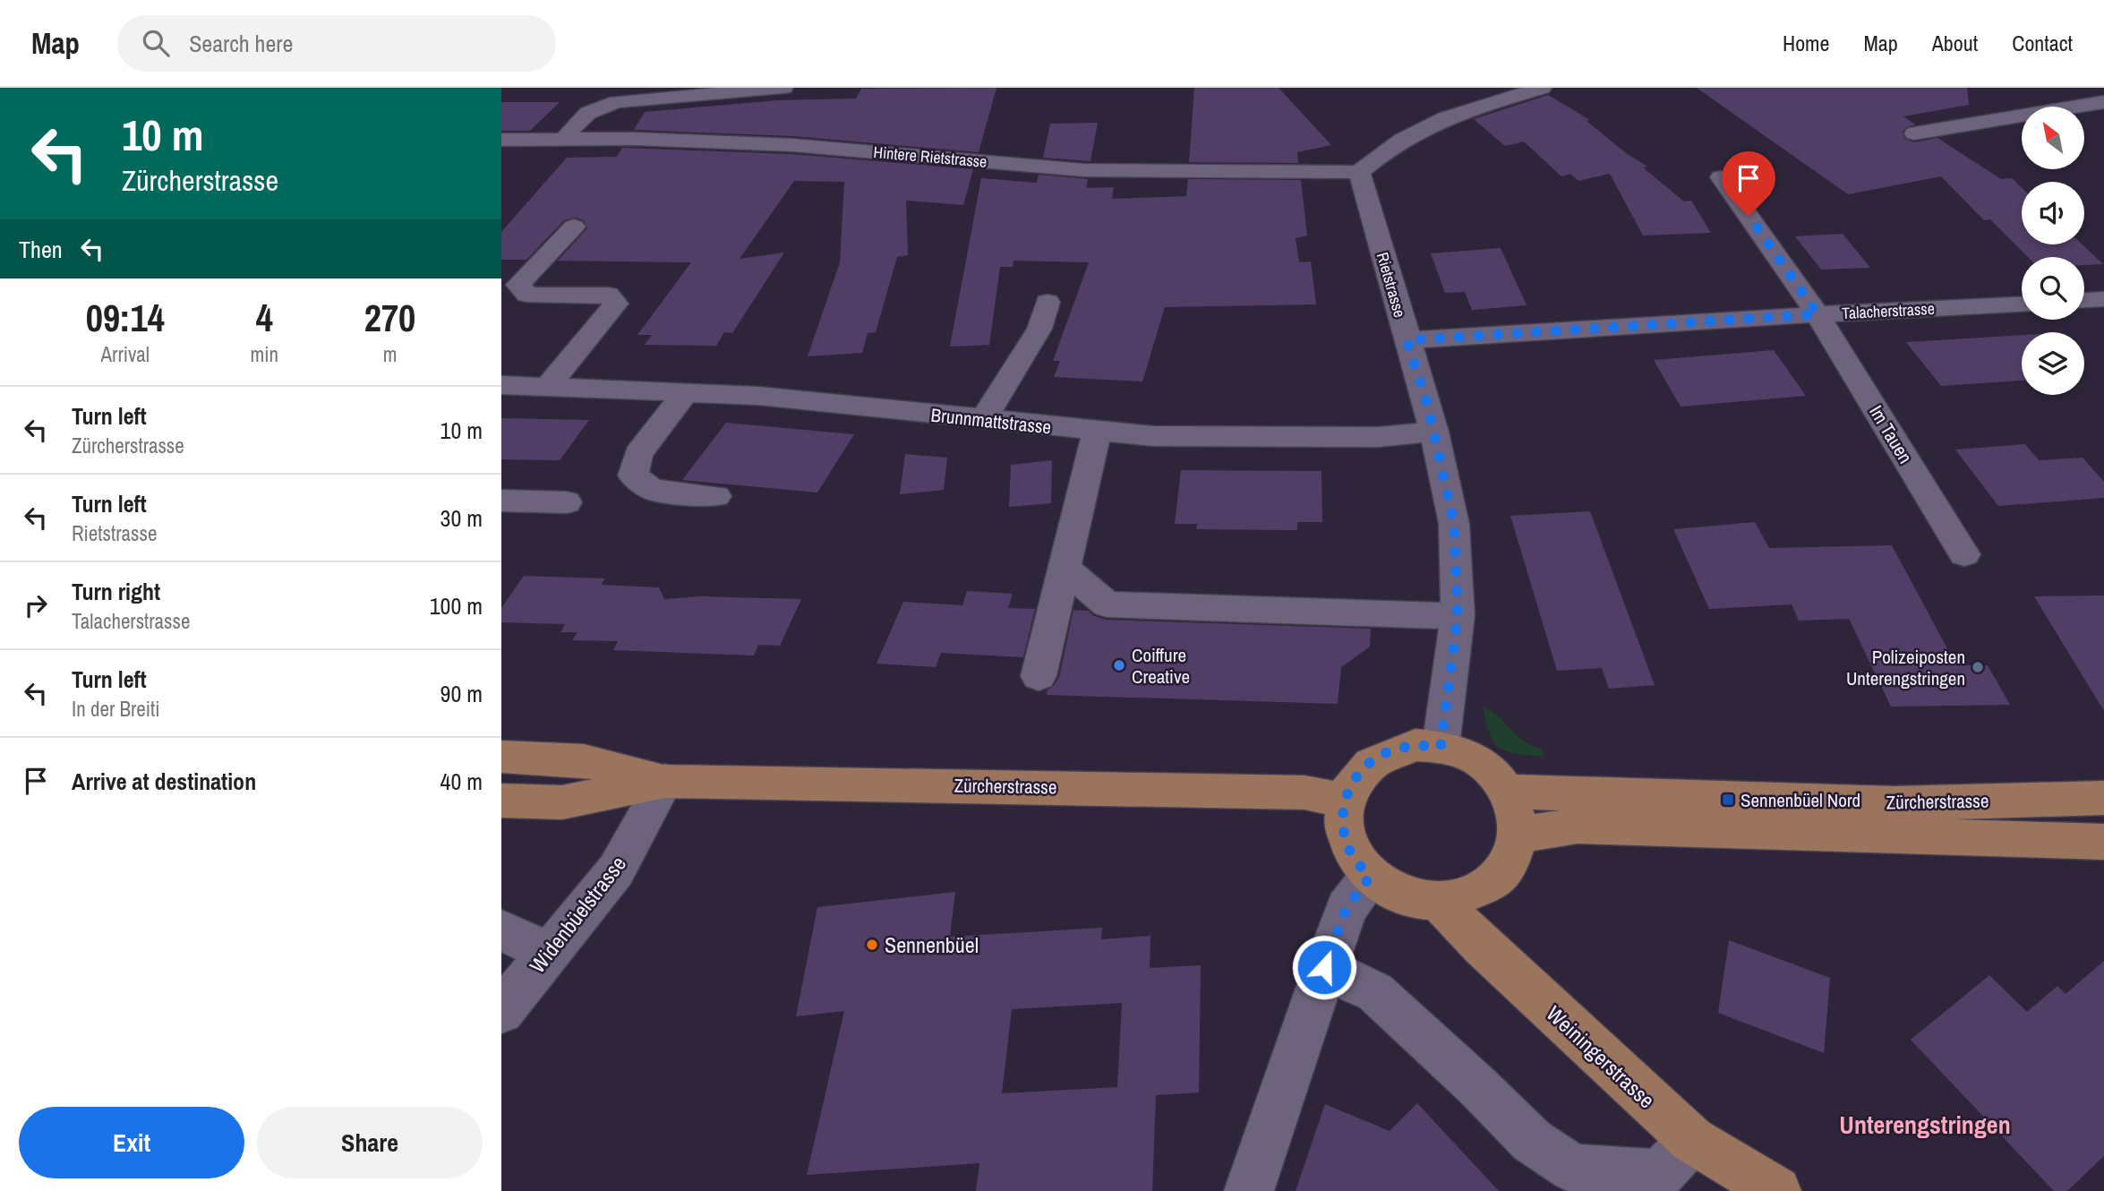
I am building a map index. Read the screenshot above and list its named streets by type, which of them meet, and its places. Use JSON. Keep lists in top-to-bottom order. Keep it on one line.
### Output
{"streets":{"main road":["Zürcherstrasse","Weiningerstrasse"],"street":["Hintere Rietstrasse","Rietstrasse","Talacherstrasse","Brunnmattstrasse","Im Tauen","Widenbüelstrasse"]},"crossings":[["Hintere Rietstrasse","Rietstrasse"],["Rietstrasse","Talacherstrasse"],["Rietstrasse","Brunnmattstrasse"],["Rietstrasse","Zürcherstrasse"],["Rietstrasse","Weiningerstrasse"],["Talacherstrasse","Im Tauen"],["Zürcherstrasse","Widenbüelstrasse"],["Zürcherstrasse","Weiningerstrasse"]],"districts":["Unterengstringen"],"places":{"other":["Coiffure Creative","Polizeiposten Unterengstringen","Sennenbüel"],"transit":["Sennenbüel Nord"]},"north":"top left","page":{"header":"Map","search":"Search here","nav":["Home","Map","About","Contact"],"turn":["10 m","Zürcherstrasse"],"then":"Then","eta":["09:14","Arrival","4","min","270","m"],"list":[{"name":"Turn left","note":"Zürcherstrasse","value":"10 m"},{"name":"Turn left","note":"Rietstrasse","value":"30 m"},{"name":"Turn right","note":"Talacherstrasse","value":"100 m"},{"name":"Turn left","note":"In der Breiti","value":"90 m"},{"name":"Arrive at destination","value":"40 m"}],"buttons":["Exit","Share"]}}
